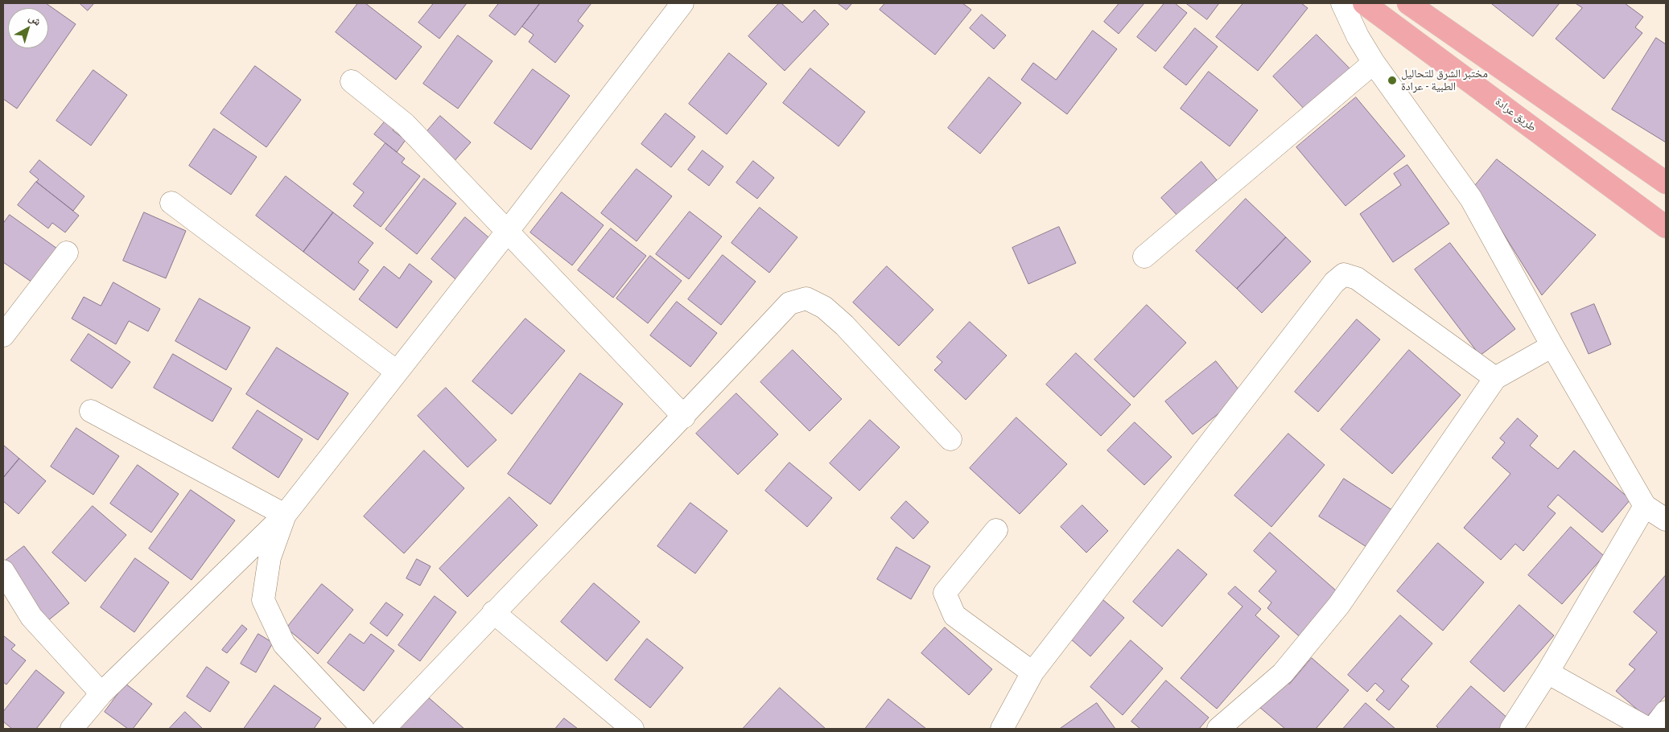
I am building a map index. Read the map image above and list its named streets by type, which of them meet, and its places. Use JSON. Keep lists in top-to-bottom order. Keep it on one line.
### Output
{"streets":{"main road":["طريق عرادة"]},"places":["مختبر الشرق للتحاليل الطبية - عرادة"],"north":"top right"}
